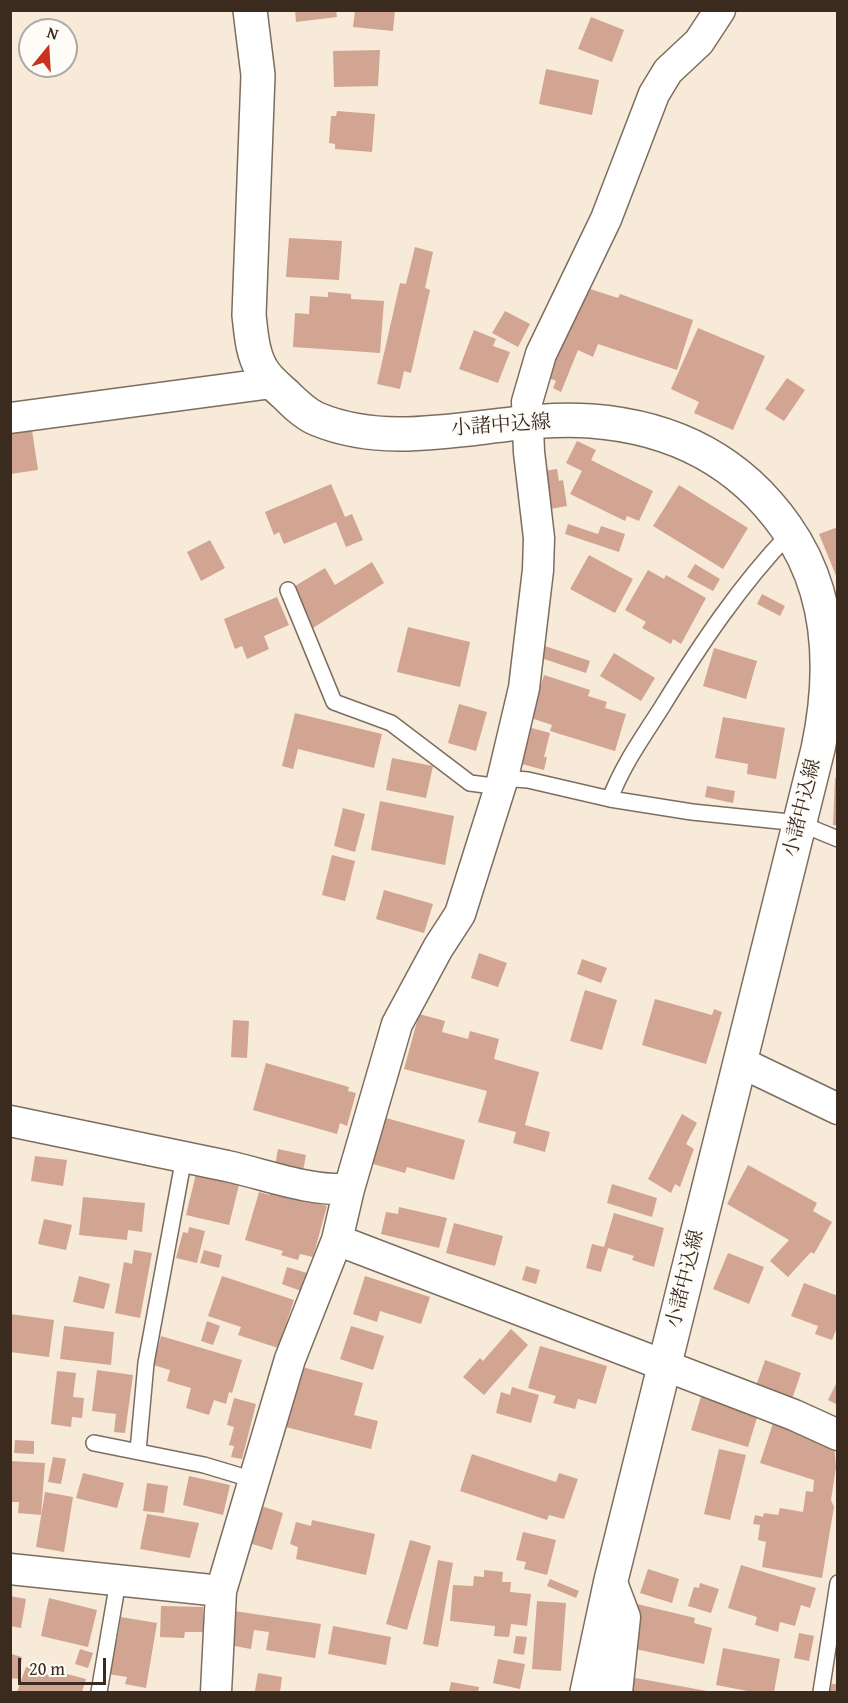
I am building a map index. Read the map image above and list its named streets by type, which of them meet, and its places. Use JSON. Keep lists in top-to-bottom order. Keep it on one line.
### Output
{"streets":{"main road":["小諸中込線"]},"scale_bar":"20 m","north":"top"}
